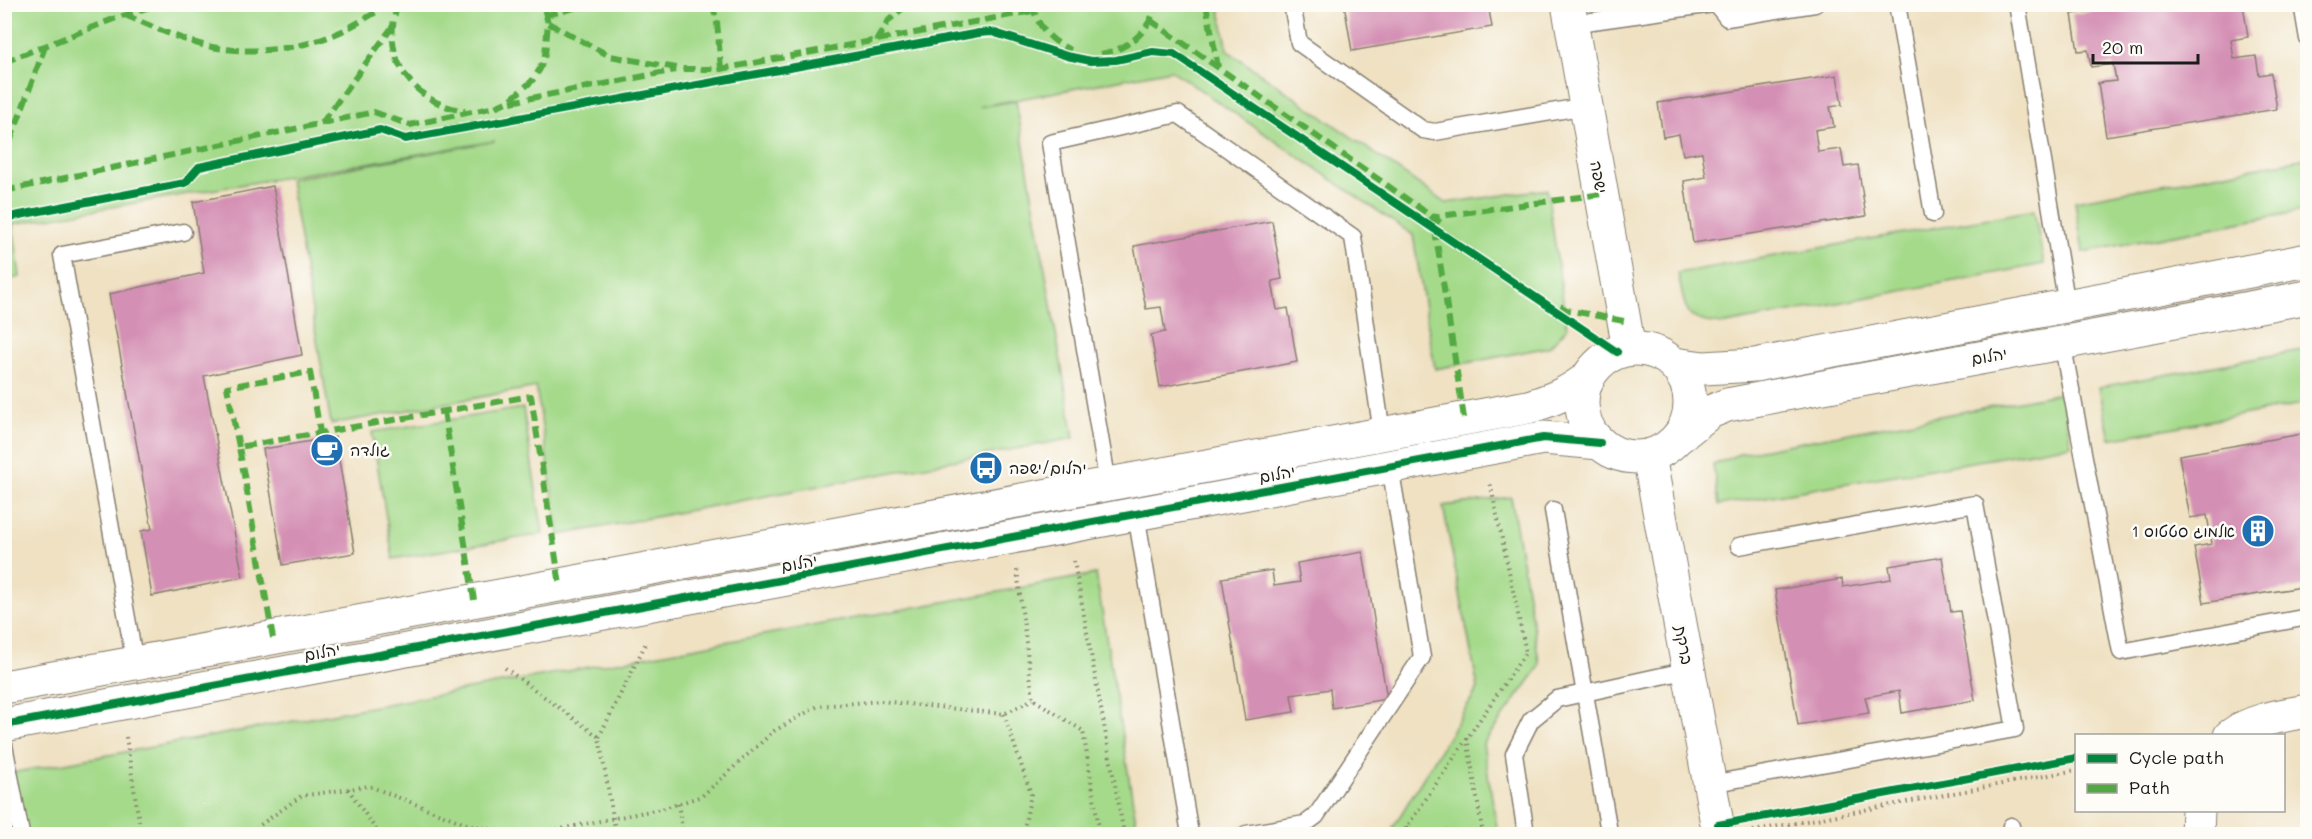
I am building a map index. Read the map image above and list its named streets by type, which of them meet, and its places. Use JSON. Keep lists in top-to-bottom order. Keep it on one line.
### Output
{"streets":{"street":["ישפה","יהלום","ברקת"]},"crossings":[["ישפה","יהלום"],["ישפה","ברקת"],["יהלום","ברקת"]],"places":{"cafe":["גולדה"],"bus stop":["יהלום/ישפה"],"building":["אלמוג סטטוס 1"]},"legend":["Cycle path","Path"],"scale_bar":"20 m"}
